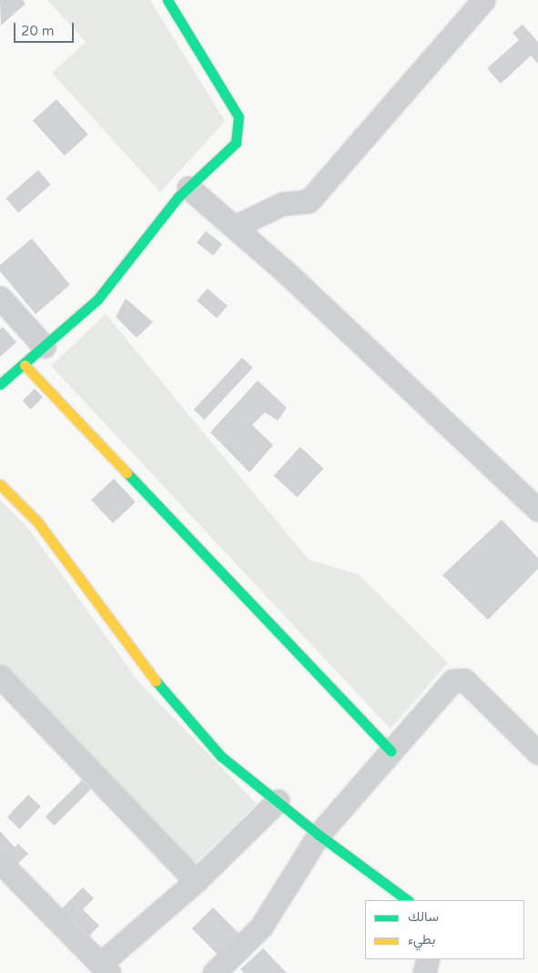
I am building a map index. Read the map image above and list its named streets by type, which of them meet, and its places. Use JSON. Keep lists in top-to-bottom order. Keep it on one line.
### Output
{"legend":["سالك","بطيء"],"scale_bar":"20 m"}
